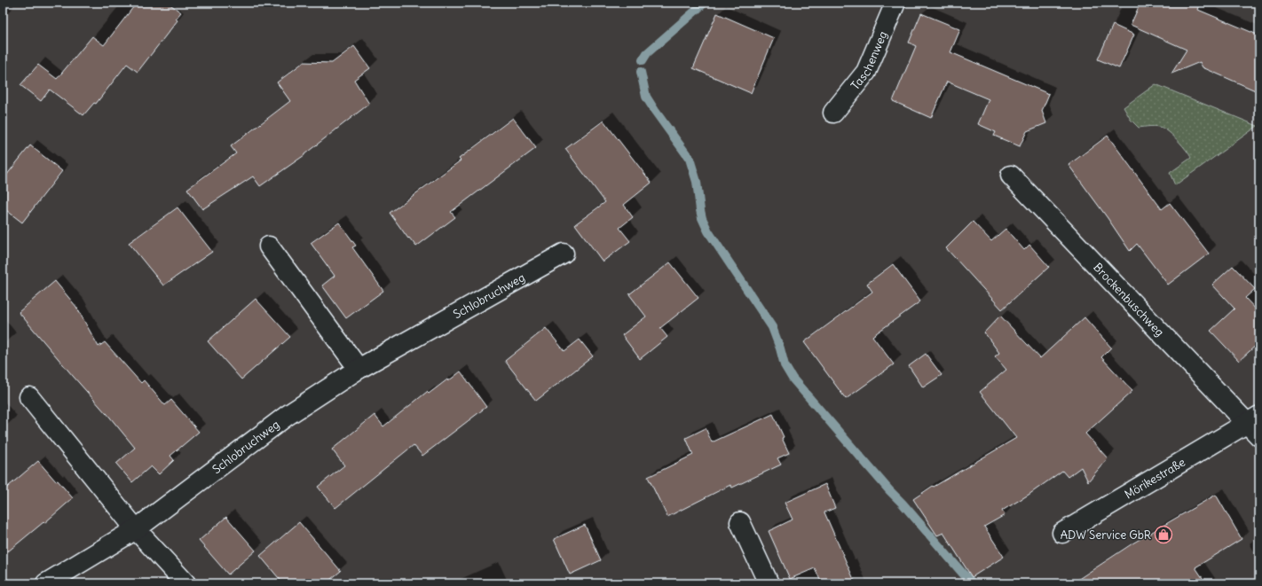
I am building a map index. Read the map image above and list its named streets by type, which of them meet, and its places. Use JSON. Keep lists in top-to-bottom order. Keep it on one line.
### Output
{"streets":{"street":["Taschenweg","Schlobruchweg","Brockenbuschweg","Mörikestraße"]},"crossings":[["Brockenbuschweg","Mörikestraße"]],"places":{"shop":["ADW Service GbR"]}}
